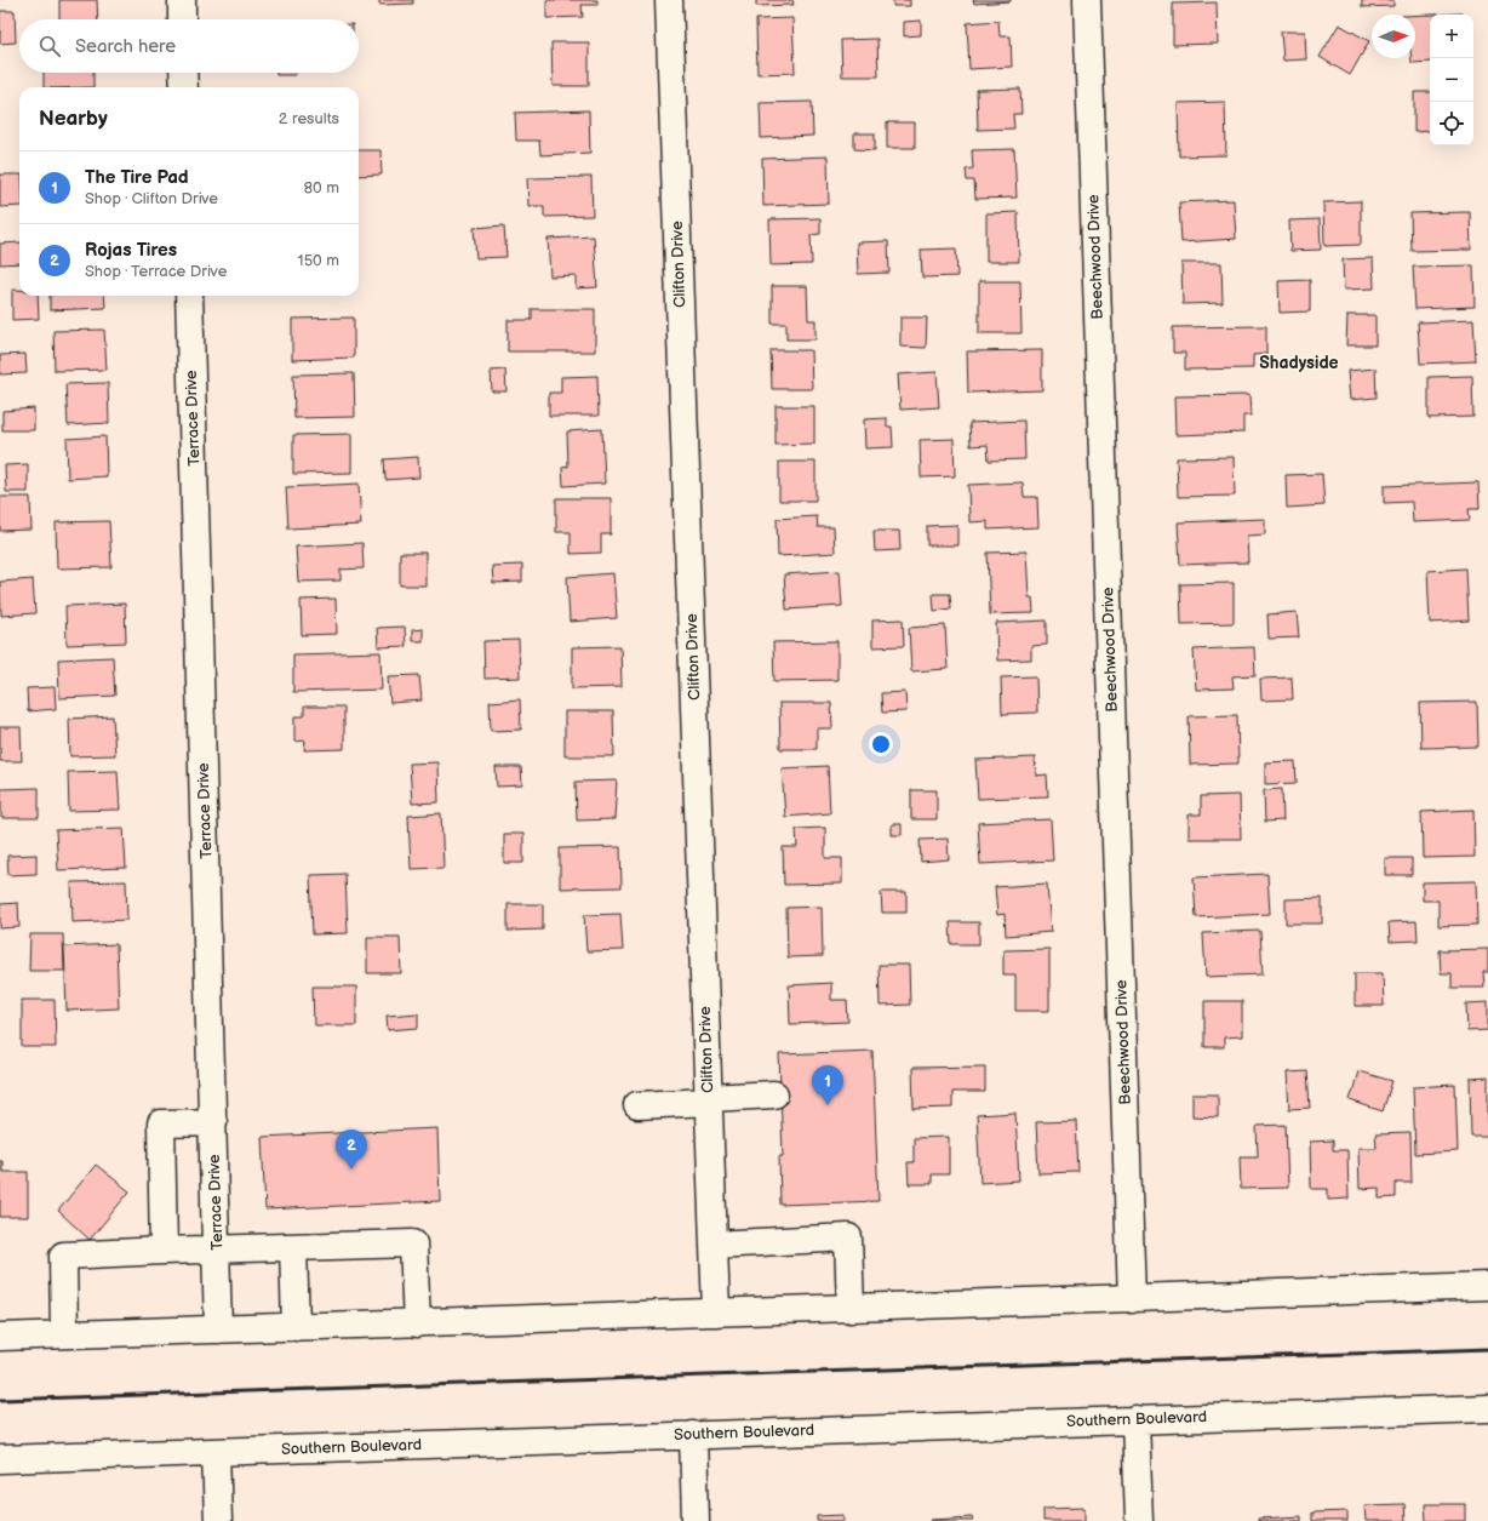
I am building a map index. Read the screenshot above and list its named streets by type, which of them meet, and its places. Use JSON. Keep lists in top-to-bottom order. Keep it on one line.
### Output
{"streets":{"street":["Beechwood Drive","Clifton Drive","Terrace Drive","Southern Boulevard"]},"districts":["Shadyside"],"north":"right","page":{"map_buttons":["+","−"],"search":"Search here","heading":["Nearby","2 results"],"list":[{"mark":"1","name":"The Tire Pad","note":"Shop · Clifton Drive","value":"80 m"},{"mark":"2","name":"Rojas Tires","note":"Shop · Terrace Drive","value":"150 m"}],"pins":["1","2"]}}
